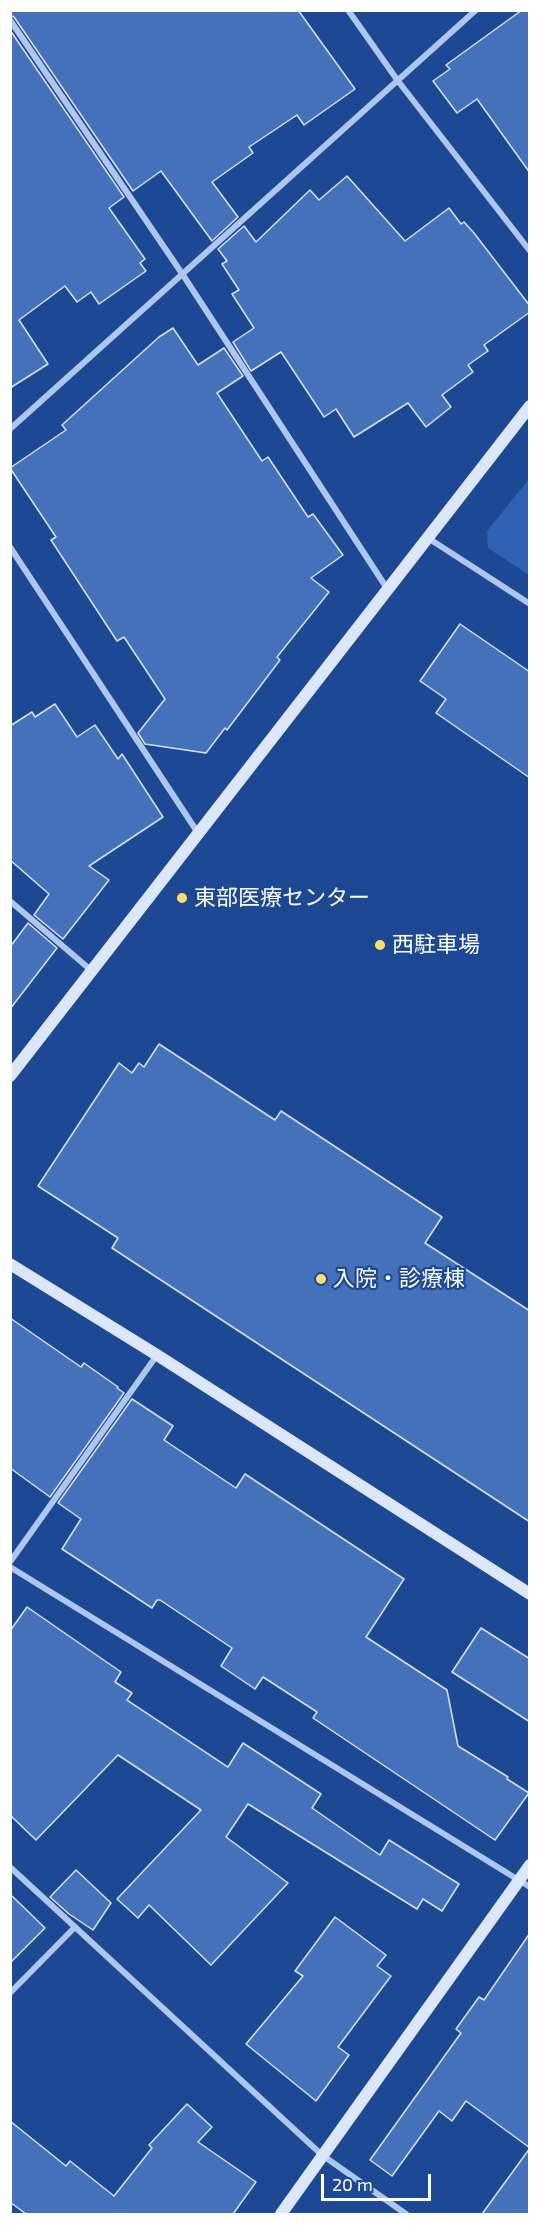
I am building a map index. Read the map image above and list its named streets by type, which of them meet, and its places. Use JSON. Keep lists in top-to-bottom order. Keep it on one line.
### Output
{"places":["東部医療センター","西駐車場","入院・診療棟"],"scale_bar":"20 m"}
